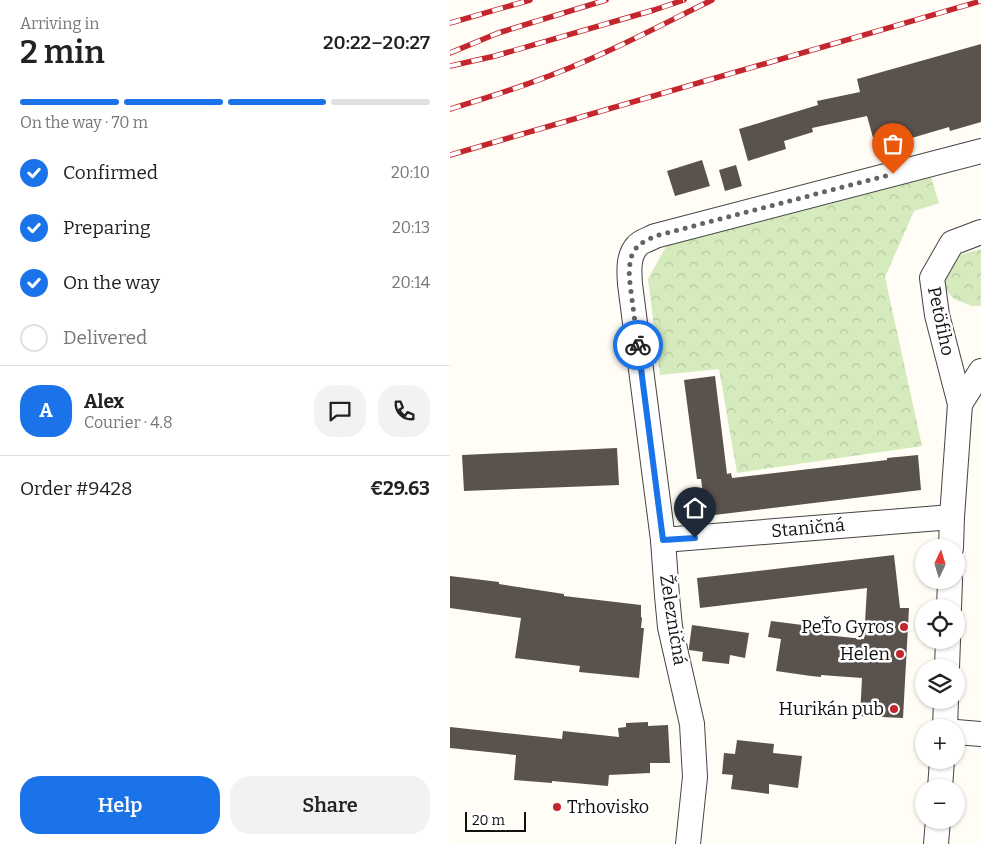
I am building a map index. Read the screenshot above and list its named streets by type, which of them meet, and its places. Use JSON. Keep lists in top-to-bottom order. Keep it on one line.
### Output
{"streets":{"street":["Petöfiho","Staničná","Železničná"]},"crossings":[["Petöfiho","Staničná"],["Staničná","Železničná"]],"places":["PeŤo Gyros","Helen","Hurikán pub","Trhovisko"],"scale_bar":"20 m","north":"top","page":{"heading":["2 min","Arriving in","20:22–20:27"],"panel":["Alex","Courier · 4.8","Order #9428","€29.63"],"bar":"On the way · 70 m","list":[["Confirmed","20:10"],["Preparing","20:13"],["On the way","20:14"],"Delivered"],"round":"A","map_buttons":["+","−"],"buttons":["Help","Share"],"scale":"20 m"}}
